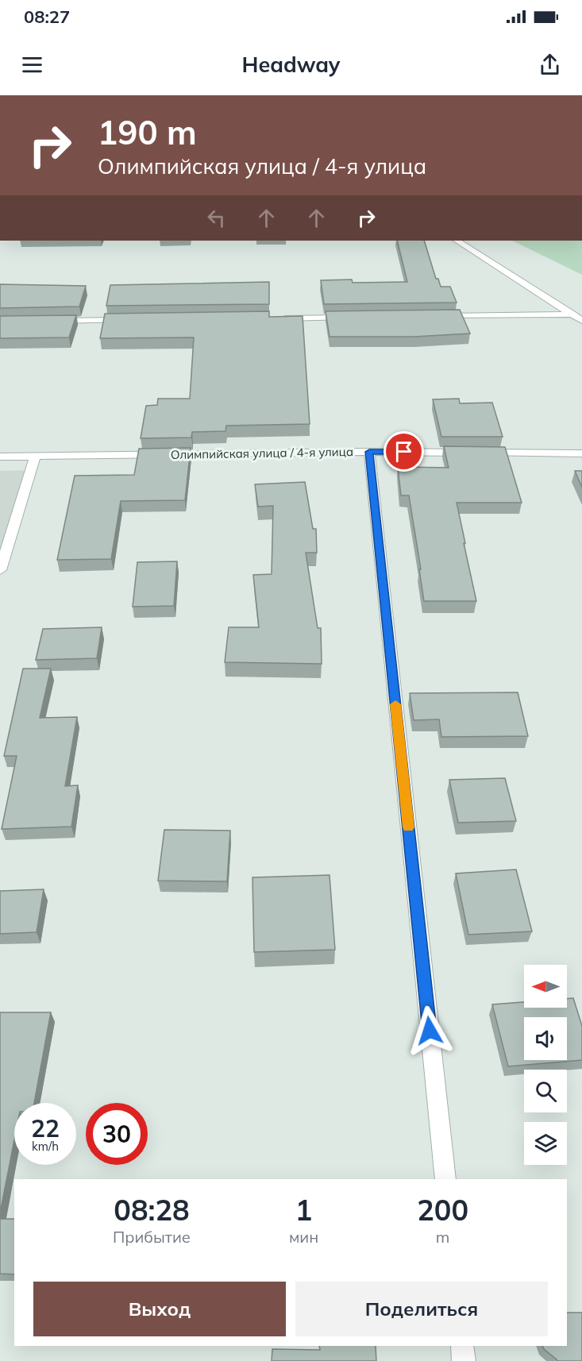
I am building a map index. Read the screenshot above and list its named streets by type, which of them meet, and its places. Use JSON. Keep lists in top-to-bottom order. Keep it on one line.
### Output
{"streets":{"street":["Олимпийская улица / 4-я улица"]},"north":"left","page":{"status":"08:27","header":"Headway","turn":["190 m","Олимпийская улица / 4-я улица"],"speed":"22 km/h","limit":"30","eta":["08:28","Прибытие","1","мин","200","m"],"buttons":["Выход","Поделиться"]}}
